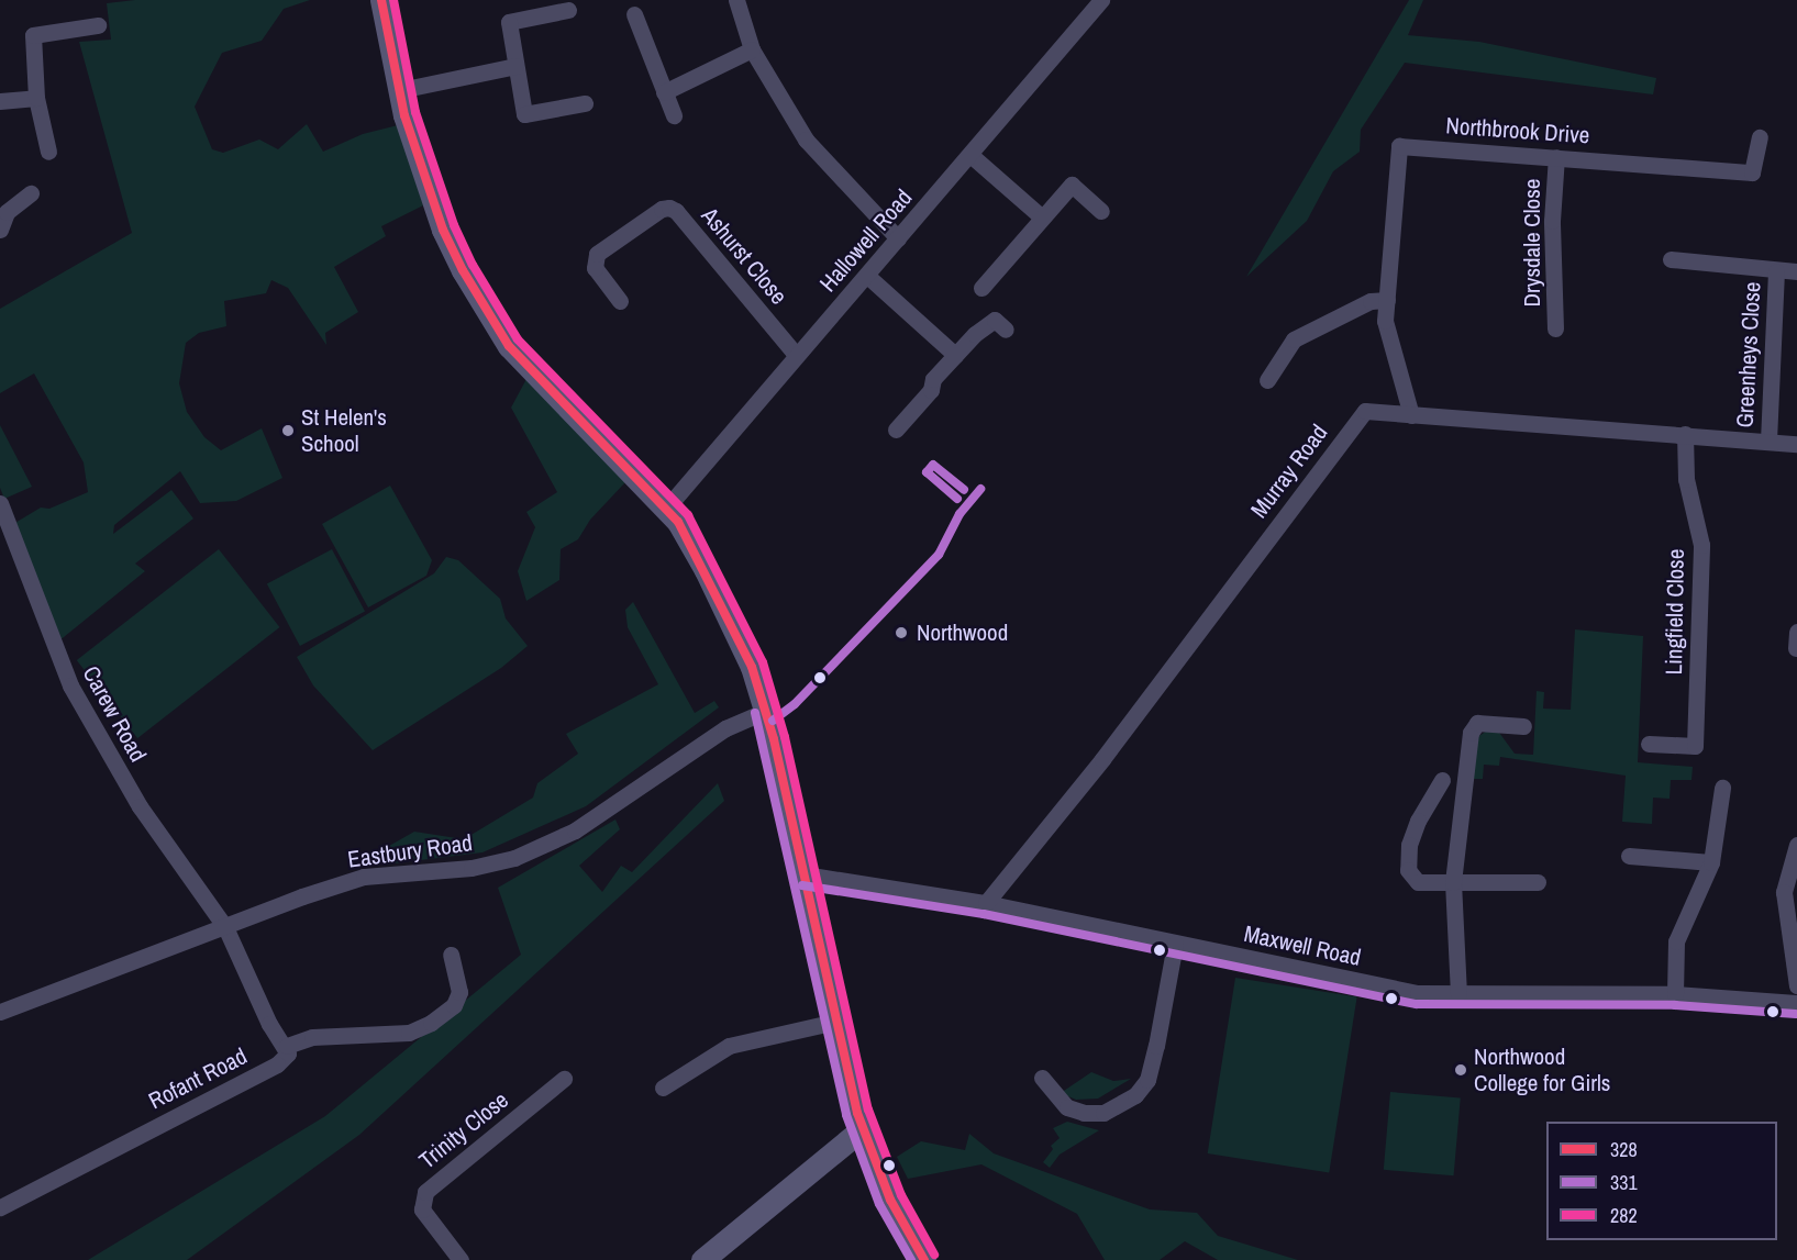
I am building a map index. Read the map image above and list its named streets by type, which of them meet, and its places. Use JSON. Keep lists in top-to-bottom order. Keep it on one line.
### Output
{"streets":{"street":["Northbrook Drive","Hallowell Road","Drysdale Close","Ashurst Close","Greenheys Close","Murray Road","Lingfield Close","Carew Road","Eastbury Road","Maxwell Road","Rofant Road","Trinity Close"]},"crossings":[["Northbrook Drive","Drysdale Close"],["Hallowell Road","Ashurst Close"],["Greenheys Close","Murray Road"],["Murray Road","Lingfield Close"],["Murray Road","Maxwell Road"],["Carew Road","Eastbury Road"]],"places":["St Helen's School","Northwood","Northwood College for Girls"],"lines":["transit line 328","transit line 282","transit line 331"],"legend":["328","331","282"]}
